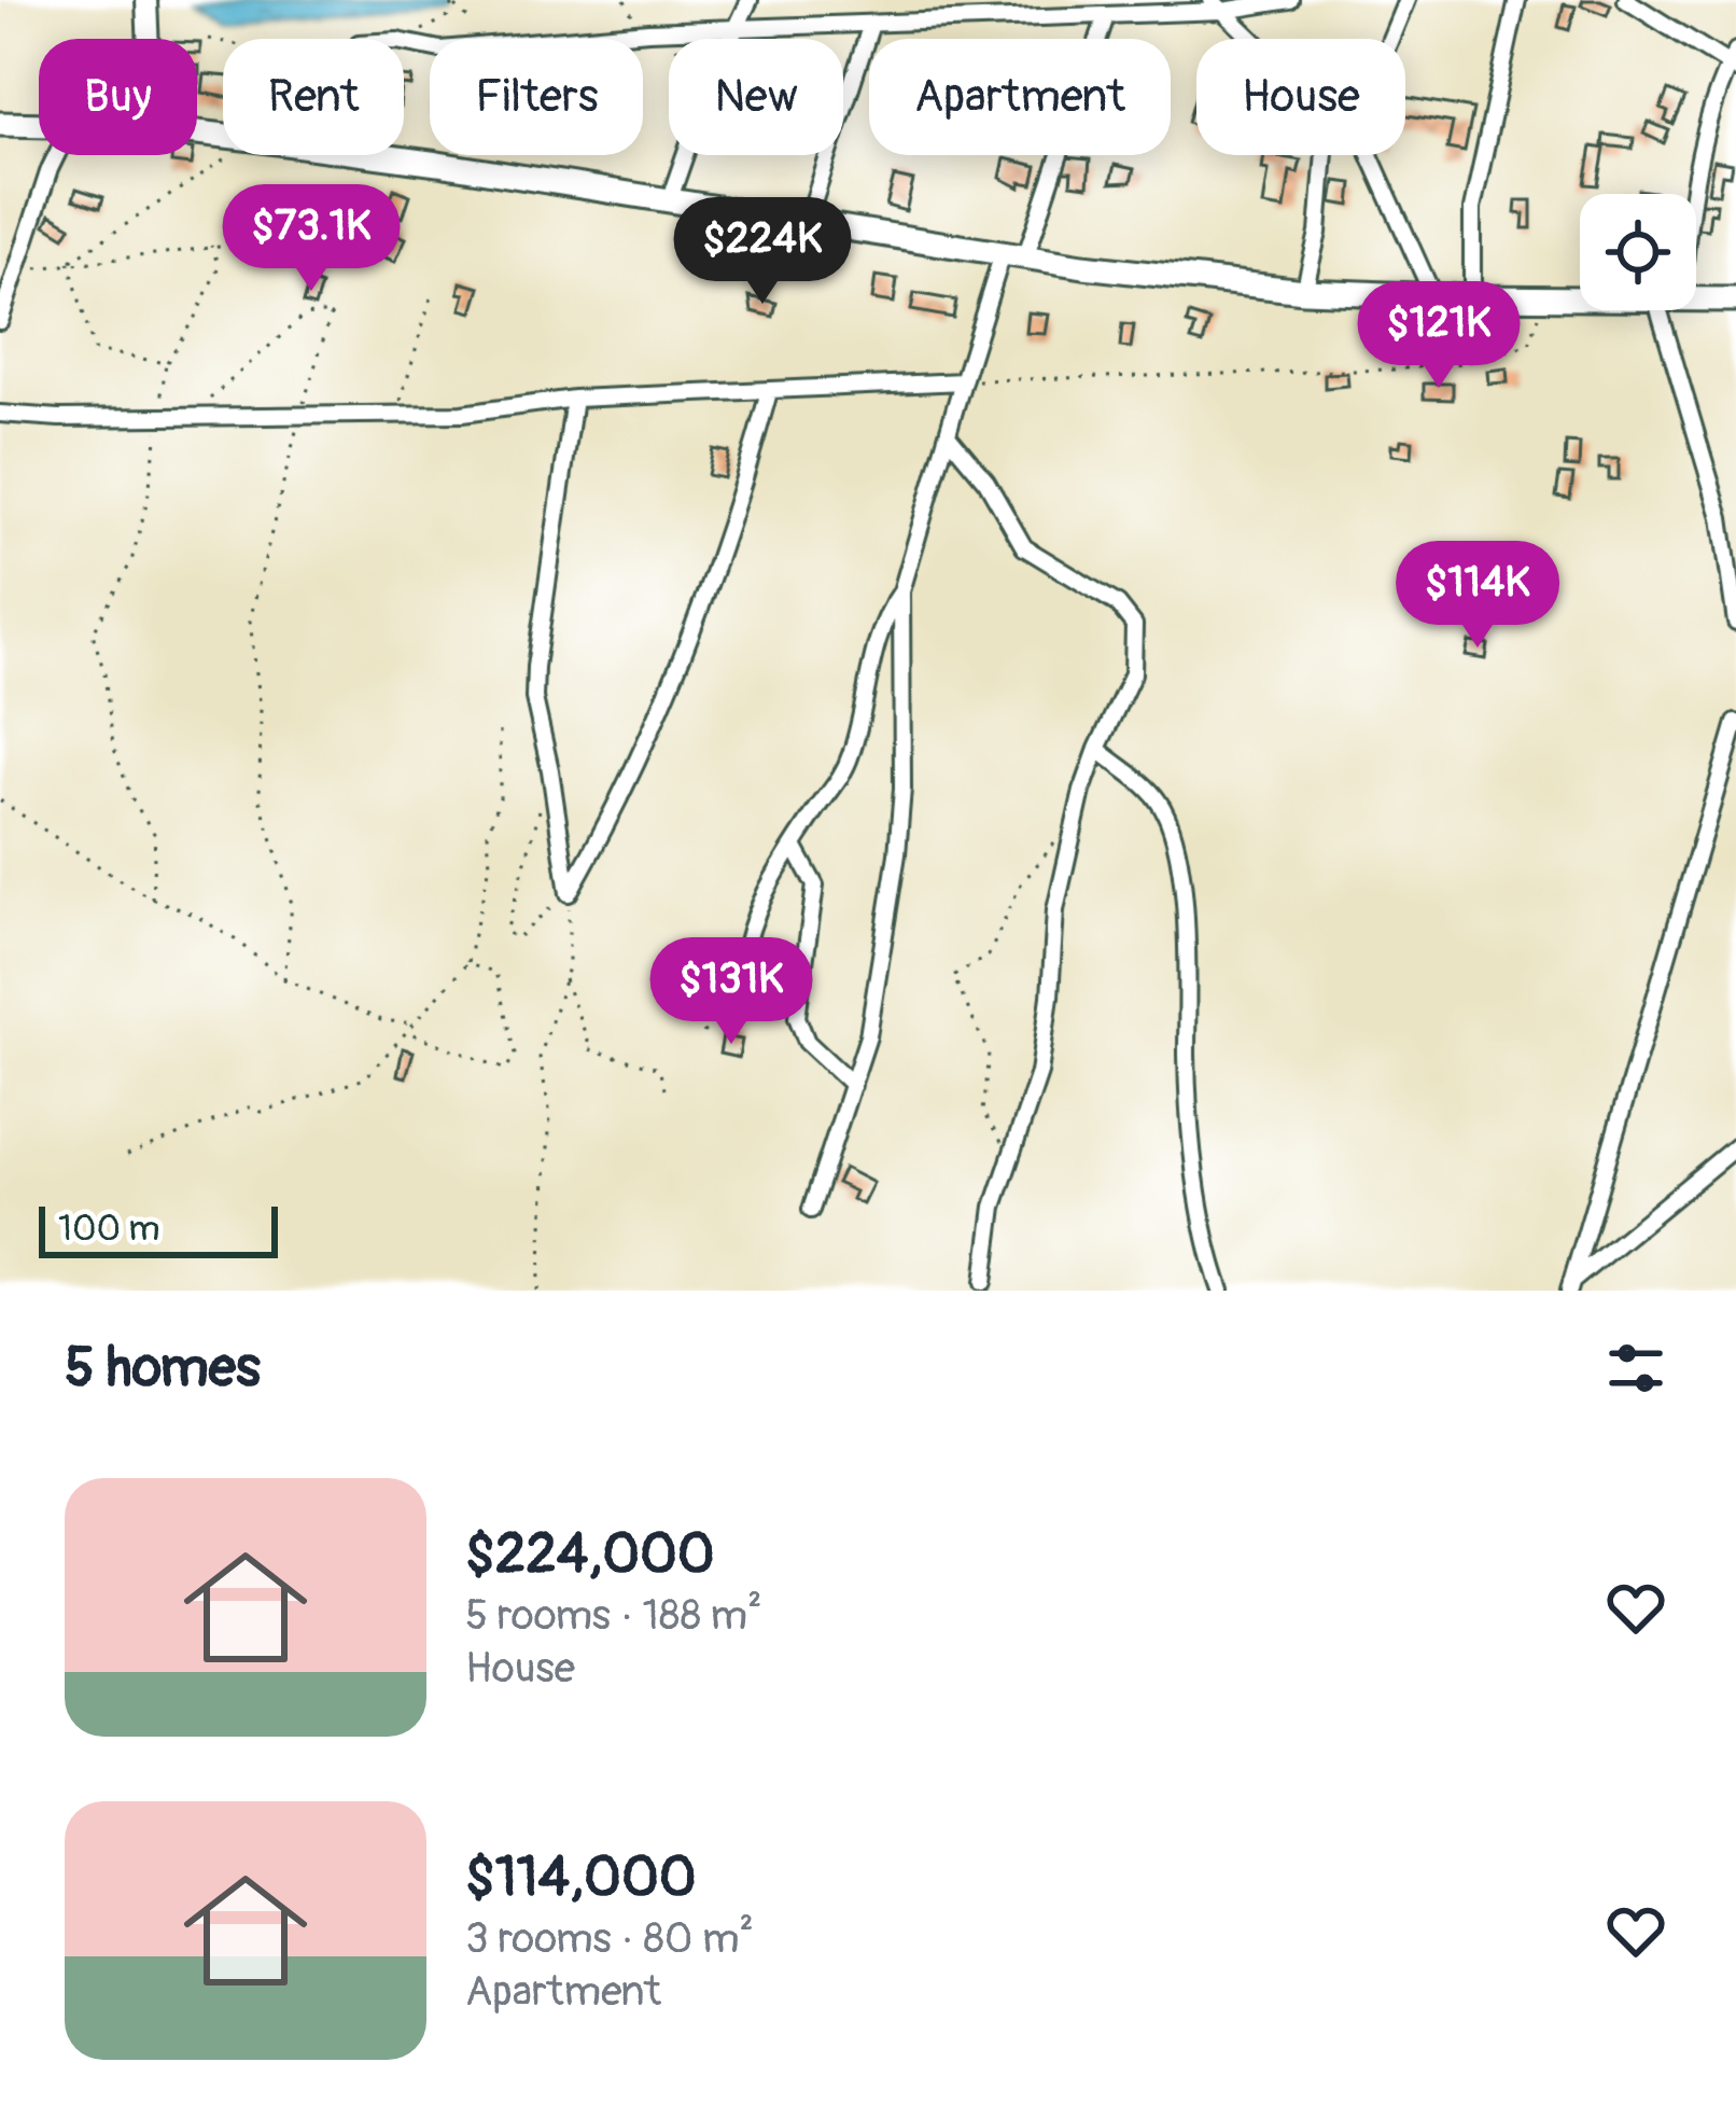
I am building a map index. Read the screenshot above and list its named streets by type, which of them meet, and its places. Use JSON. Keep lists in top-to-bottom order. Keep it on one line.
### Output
{"scale_bar":"100 m","page":{"chip":["Buy","Rent","Filters","New","Apartment","House"],"price":["$73.1K","$224K","$121K","$114K","$131K"],"scale":"100 m","heading":"5 homes","list":[{"name":"$224,000","note":"5 rooms · 188 m² · House"},{"name":"$114,000","note":"3 rooms · 80 m² · Apartment"}]}}
